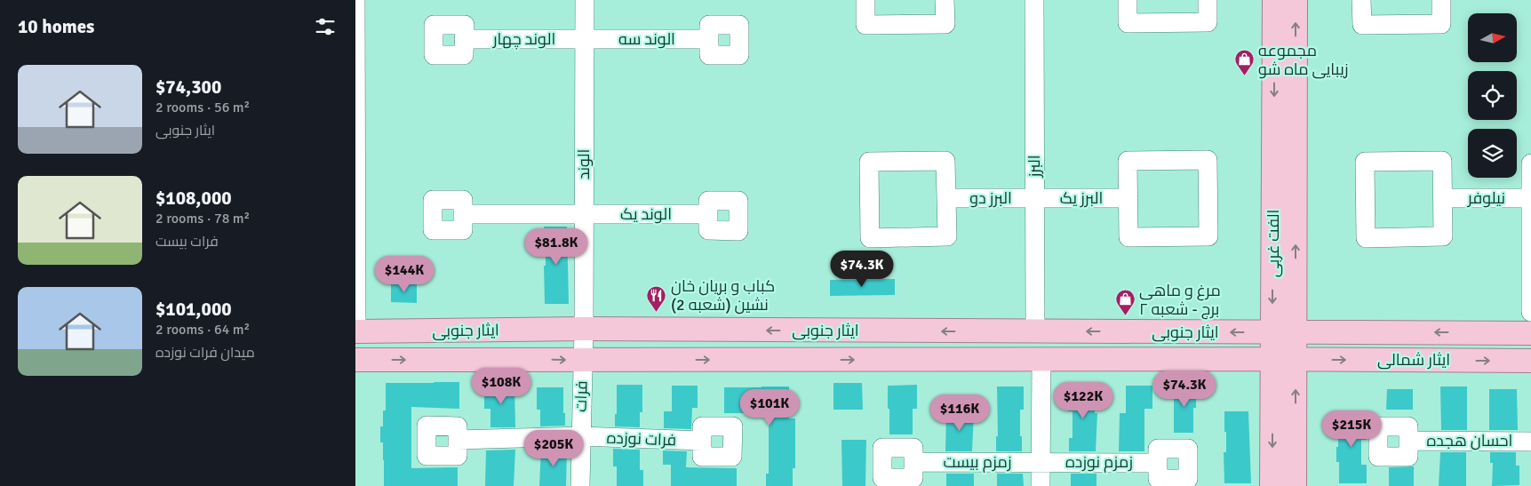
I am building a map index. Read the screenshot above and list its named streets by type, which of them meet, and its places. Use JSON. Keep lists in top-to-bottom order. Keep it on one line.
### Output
{"streets":{"main road":["الفت غربی","ایثار جنوبی","ایثار شمالی"],"street":["الوند چهار","الوند سه","الوند","البرز","البرز دو","البرز یک","نیلوفر","الوند یک","فرات","فرات نوزده","احسان هجده","زمزم بیست","زمزم نوزده"]},"crossings":[["الوند چهار","الوند سه"],["الوند چهار","الوند"],["الوند سه","الوند"],["الوند","الوند یک"],["الوند","ایثار جنوبی"],["الوند","فرات"],["البرز","البرز دو"],["البرز","البرز یک"],["البرز","ایثار جنوبی"],["البرز دو","البرز یک"],["الفت غربی","ایثار جنوبی"],["الفت غربی","ایثار شمالی"],["ایثار جنوبی","ایثار شمالی"],["ایثار جنوبی","فرات"],["فرات","فرات نوزده"],["زمزم بیست","زمزم نوزده"]],"places":{"shop":["مجموعه زیبایی ماه شو","مرغ و ماهی برج - شعبه ۲"],"restaurant":["کباب و بریان خان نشین (شعبه 2)"]},"north":"right","page":{"heading":"10 homes","list":[{"name":"$74,300","note":"2 rooms · 56 m² · ایثار جنوبی"},{"name":"$108,000","note":"2 rooms · 78 m² · فرات بیست"},{"name":"$101,000","note":"2 rooms · 64 m² · میدان فرات نوزده"}],"price":["$81.8K","$74.3K","$144K","$108K","$74.3K","$122K","$101K","$116K","$215K","$205K"]}}
